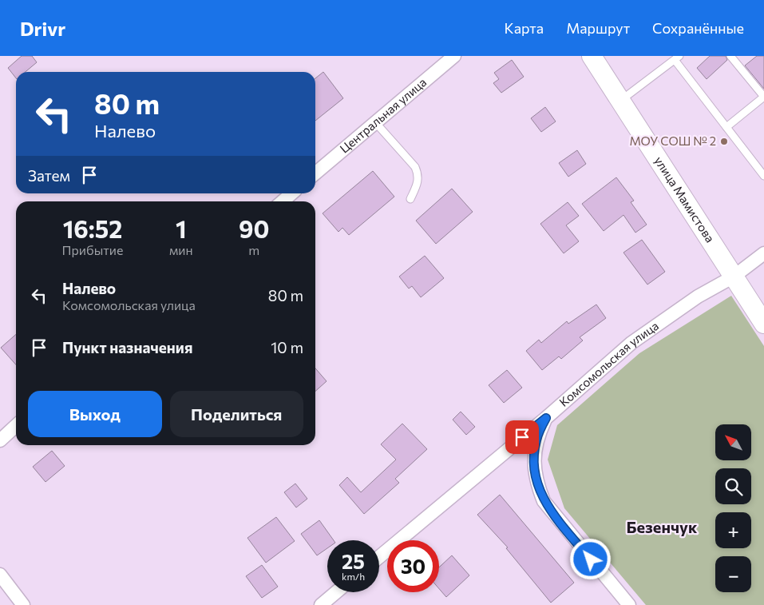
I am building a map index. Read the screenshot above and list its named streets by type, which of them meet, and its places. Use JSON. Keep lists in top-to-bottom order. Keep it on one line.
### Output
{"streets":{"street":["Центральная улица","улица Мамистова","Комсомольская улица"]},"crossings":[["улица Мамистова","Комсомольская улица"]],"districts":["Безенчук"],"places":["МОУ СОШ № 2"],"north":"top left","page":{"header":"Drivr","nav":["Карта","Маршрут","Сохранённые"],"turn":["80 m","Налево"],"then":"Затем","eta":["16:52","Прибытие","1","мин","90","m"],"list":[{"name":"Налево","note":"Комсомольская улица","value":"80 m"},{"name":"Пункт назначения","value":"10 m"}],"buttons":["Выход","Поделиться"],"map_buttons":["+","−"],"speed":"25 km/h","limit":"30"}}
